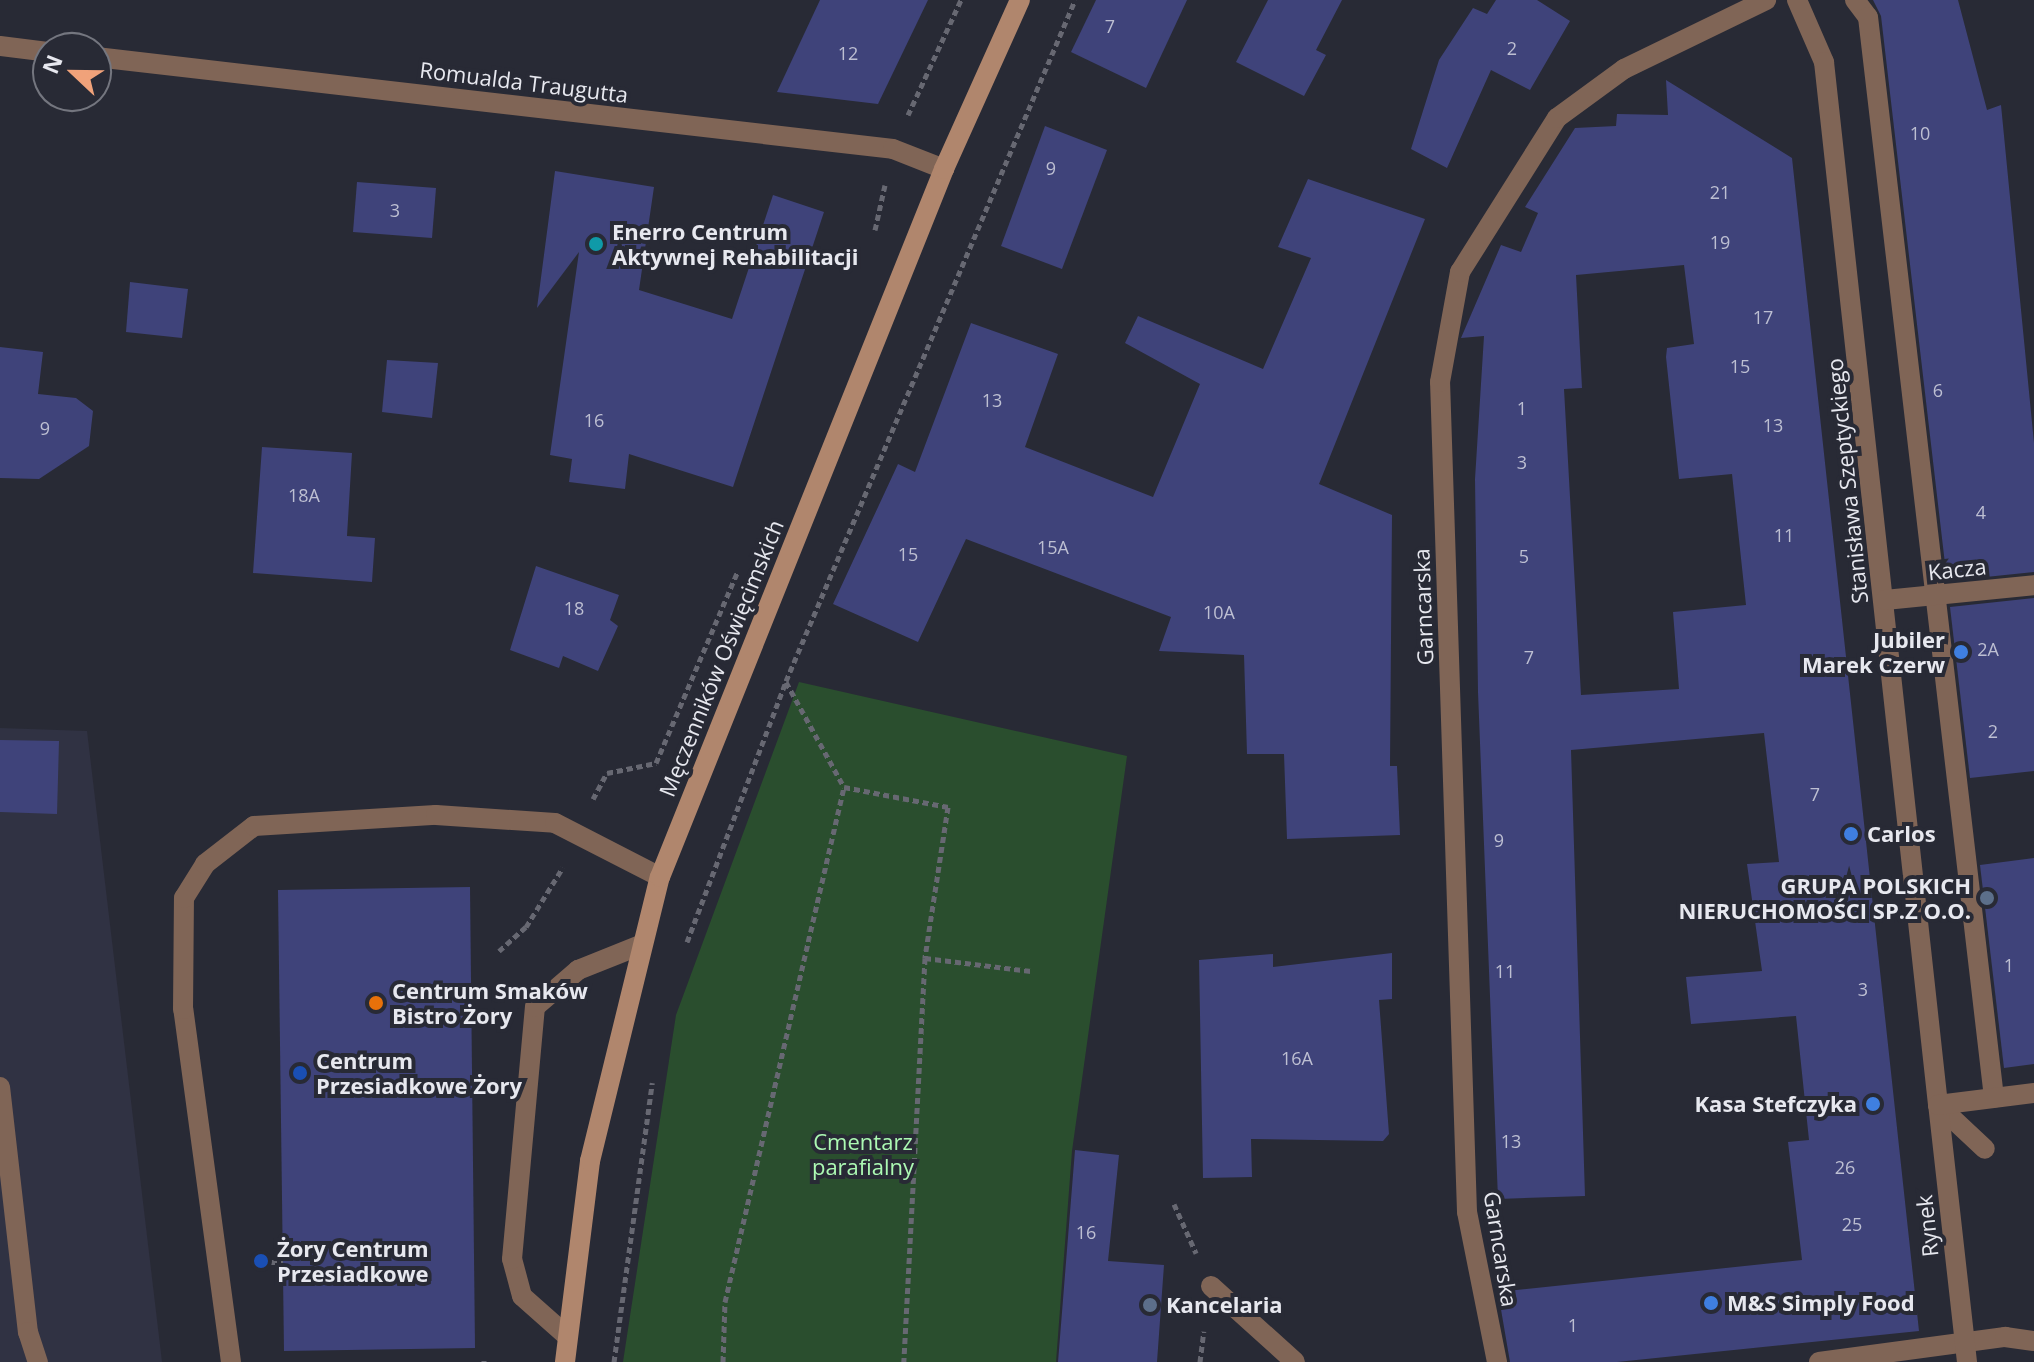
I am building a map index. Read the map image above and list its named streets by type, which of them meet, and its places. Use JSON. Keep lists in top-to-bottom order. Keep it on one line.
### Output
{"streets":{"street":["Romualda Traugutta","Stanisława Szeptyckiego","Kacza","Garncarska","Męczenników Oświęcimskich","Rynek"]},"crossings":[["Romualda Traugutta","Męczenników Oświęcimskich"],["Stanisława Szeptyckiego","Kacza"],["Stanisława Szeptyckiego","Rynek"]],"parks":["Cmentarz parafialny"],"places":["Enerro Centrum Aktywnej Rehabilitacji","Jubiler Marek Czerw","Carlos","GRUPA POLSKICH NIERUCHOMOŚCI SP.Z O.O.","Centrum Smaków Bistro Żory","Centrum Przesiadkowe Żory","Kasa Stefczyka","Żory Centrum Przesiadkowe","M&S Simply Food","Kancelaria"],"house_numbers":["7","2","12","10","9","21","3","19","17","15","6","13","1","16","13","9","3","18A","4","11","15A","15","5","18","10A","2A","7","2","7","9","1","11","3","16A","13","26","25","16","1"],"north":"left"}
